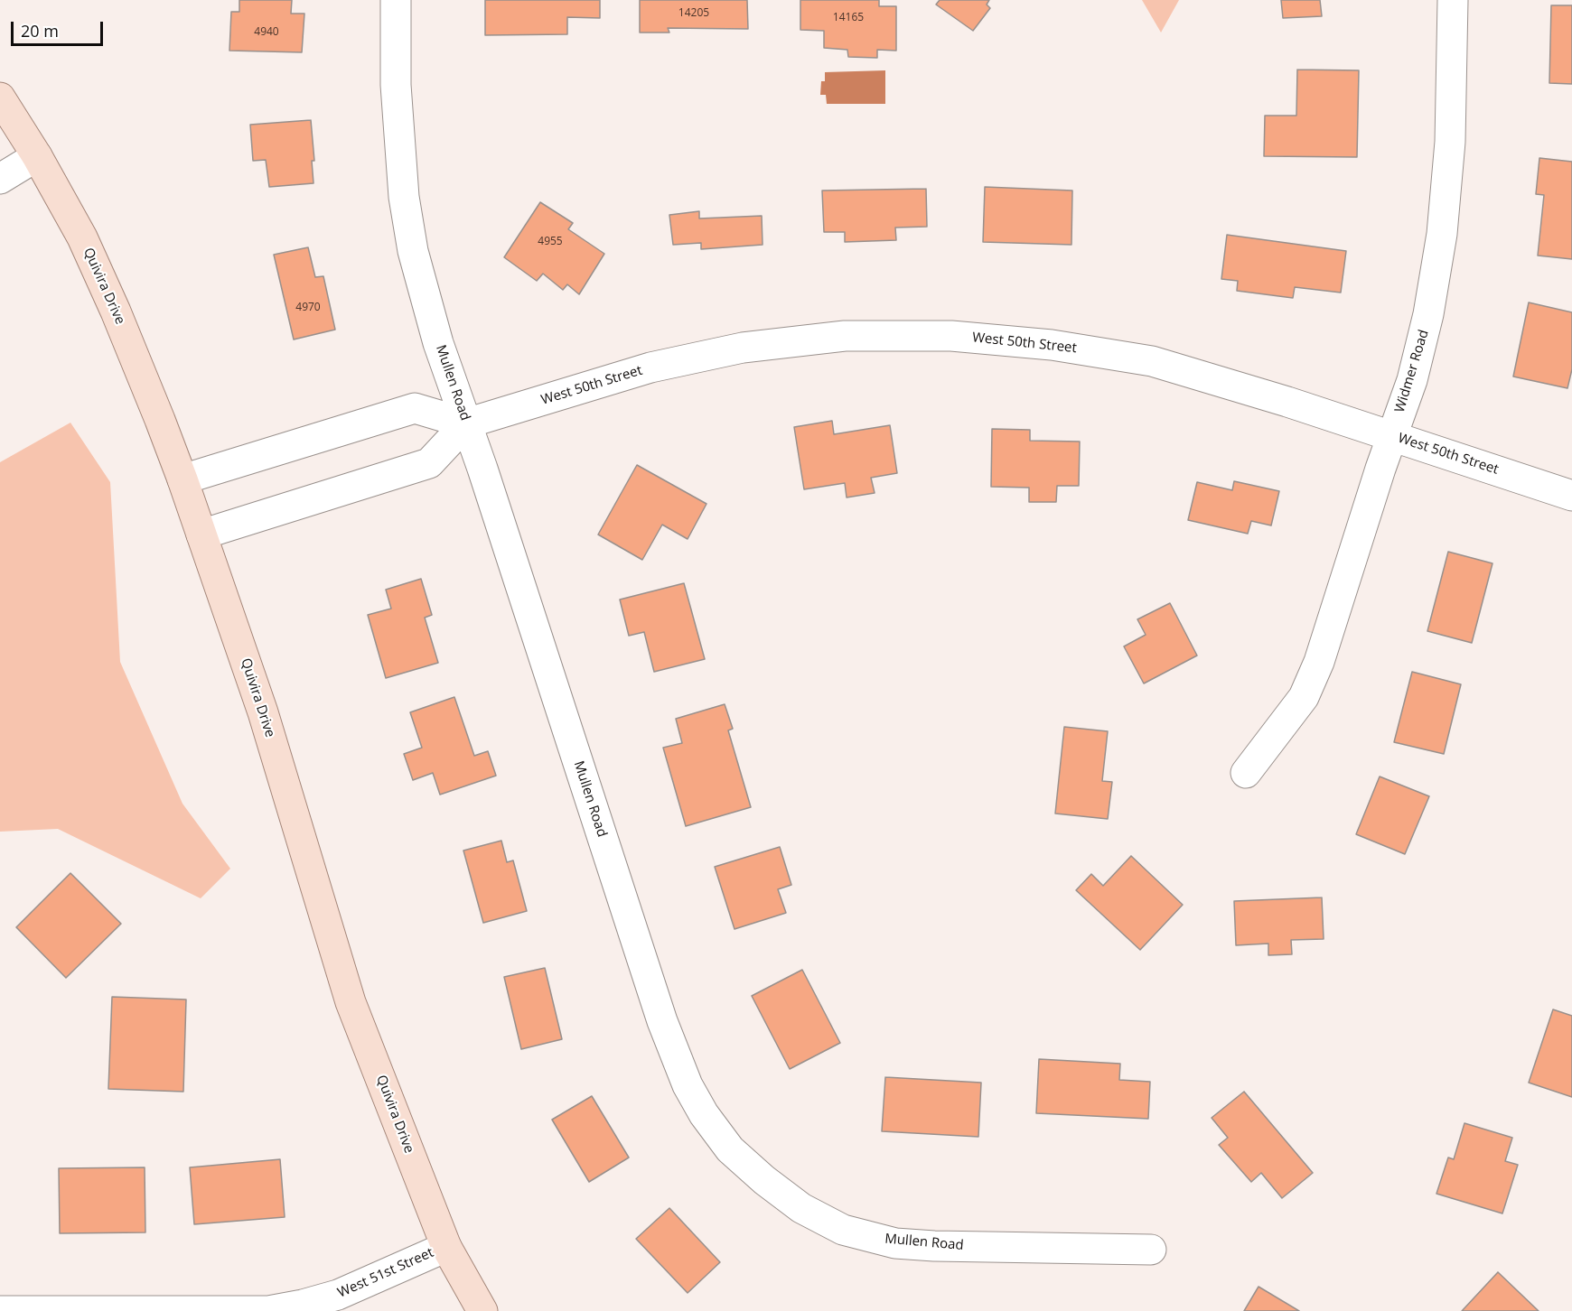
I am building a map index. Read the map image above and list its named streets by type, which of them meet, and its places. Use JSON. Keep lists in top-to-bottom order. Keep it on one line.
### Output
{"streets":{"main road":["Quivira Drive"],"street":["West 50th Street","Widmer Road","Mullen Road","West 51st Street"]},"crossings":[["Quivira Drive","West 51st Street"],["West 50th Street","Widmer Road"],["West 50th Street","Mullen Road"]],"house_numbers":["14205","14165","4940","4955","4970"],"scale_bar":"20 m"}
